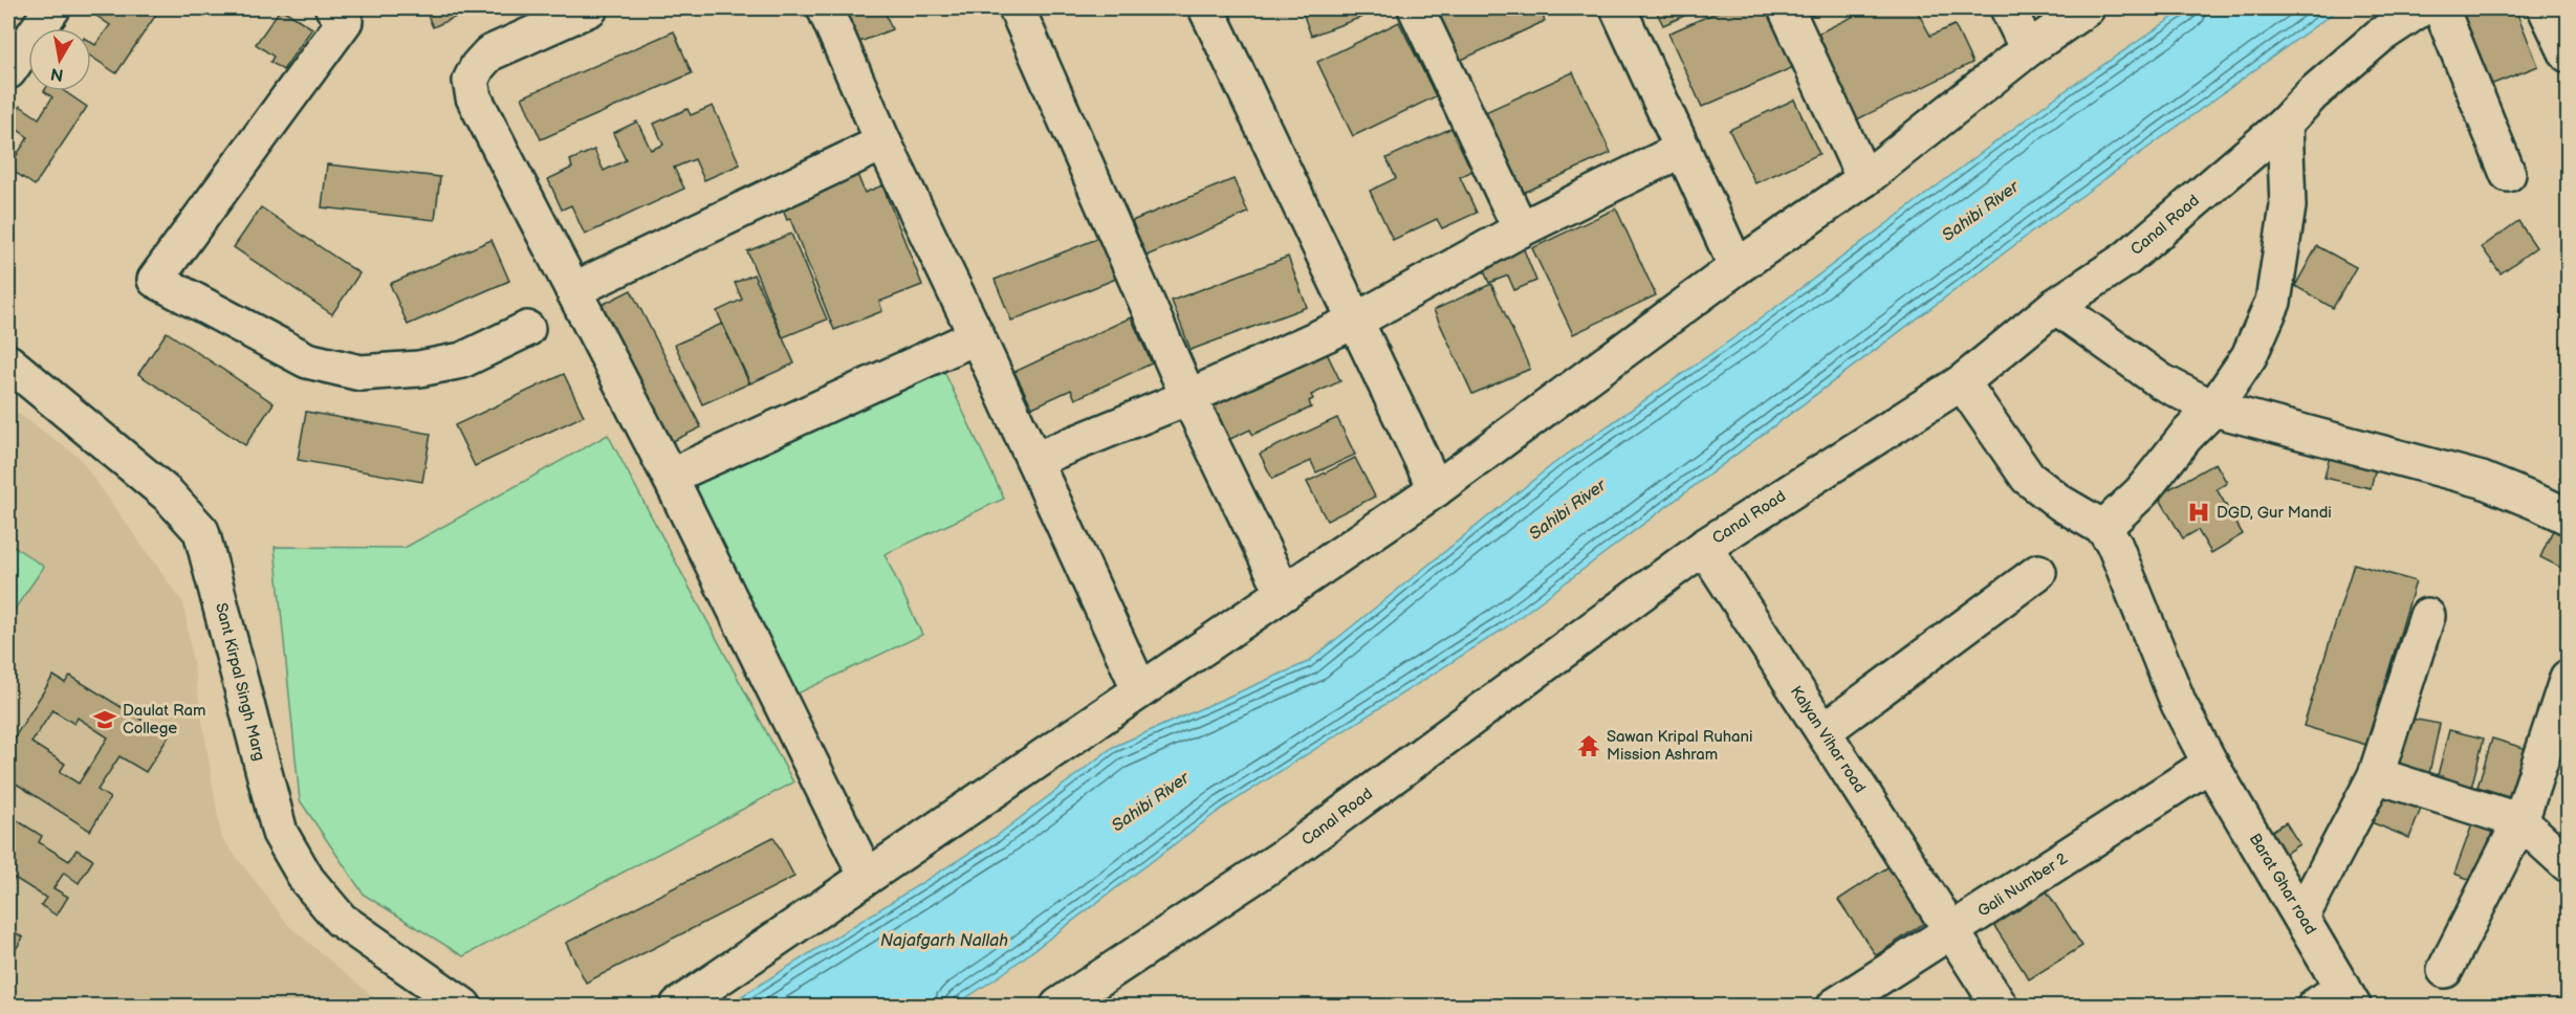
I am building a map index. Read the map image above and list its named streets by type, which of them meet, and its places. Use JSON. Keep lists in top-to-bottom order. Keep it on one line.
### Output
{"streets":{"street":["Canal Road","Sant Kirpal Singh Marg","Kalyan Vihar road","Barat Ghar road","Gali Number 2"]},"crossings":[["Canal Road","Kalyan Vihar road"],["Kalyan Vihar road","Gali Number 2"],["Barat Ghar road","Gali Number 2"]],"water":["Sahibi River","Najafgarh Nallah"],"places":{"hospital":["DGD, Gur Mandi"],"school or university":["Daulat Ram College"],"temple":["Sawan Kripal Ruhani Mission Ashram"]},"north":"bottom"}
